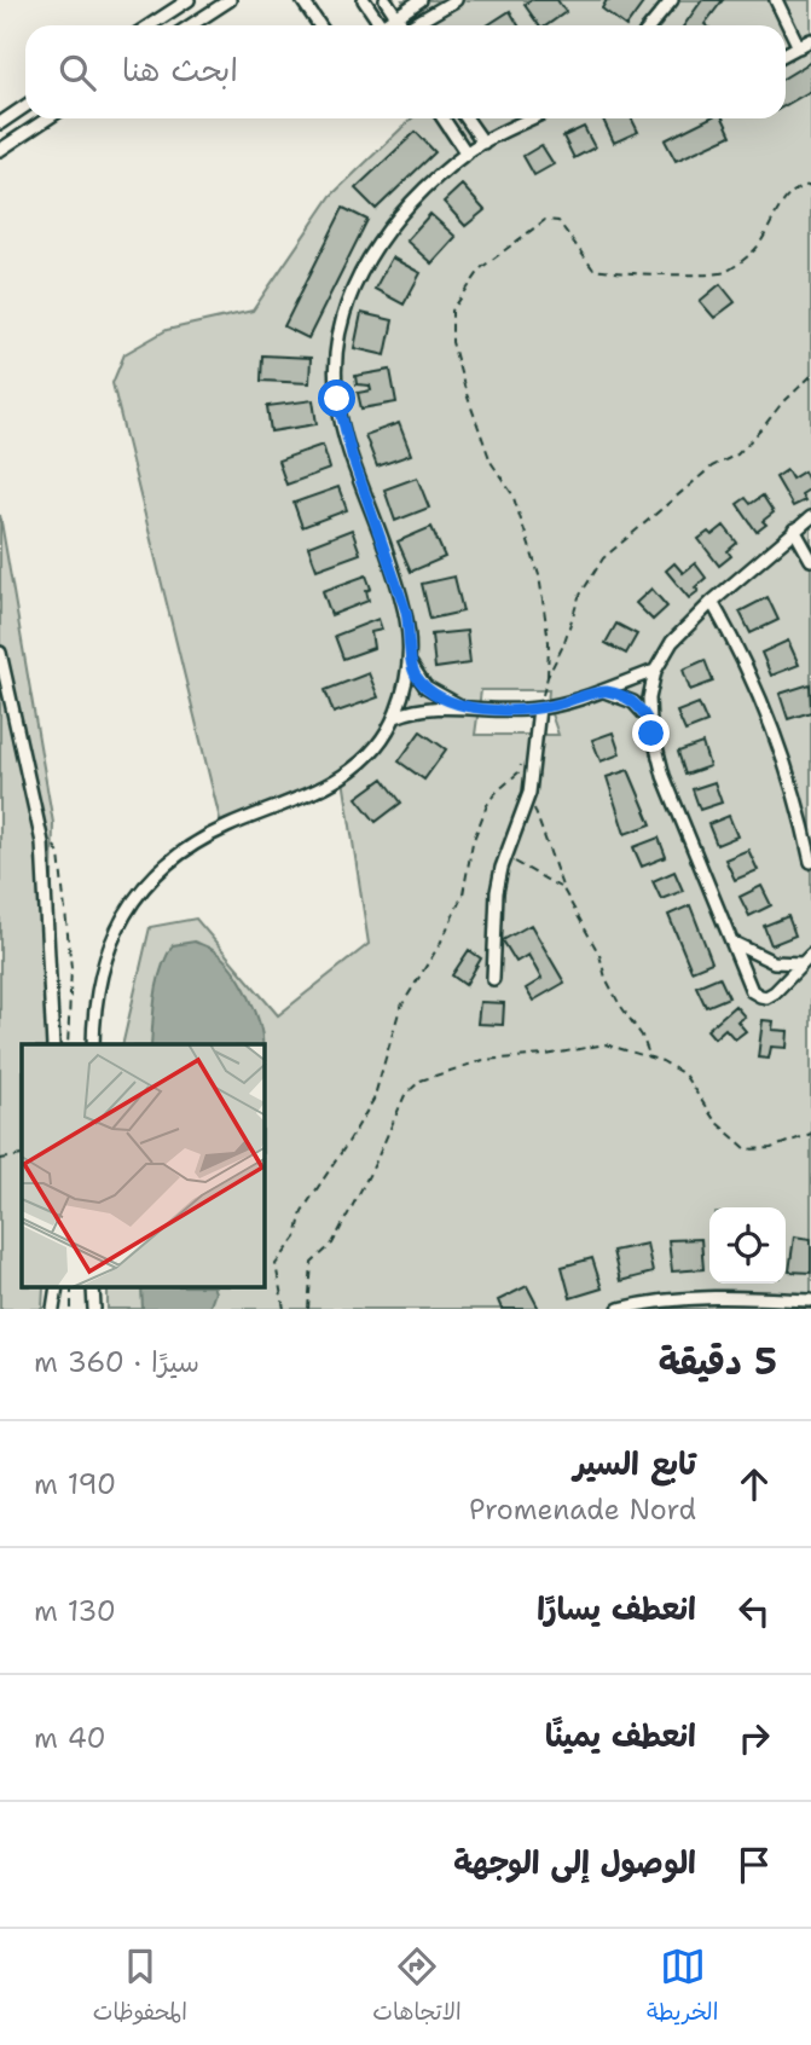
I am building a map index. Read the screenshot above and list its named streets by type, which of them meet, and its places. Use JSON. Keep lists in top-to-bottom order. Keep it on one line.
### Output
{"page":{"search":"ابحث هنا","heading":["5 دقيقة","سيرًا · 360 m"],"list":[["تابع السير","Promenade Nord","190 m"],["انعطف يسارًا","130 m"],["انعطف يمينًا","40 m"],"الوصول إلى الوجهة"],"nav":["الخريطة","الاتجاهات","المحفوظات"]}}
